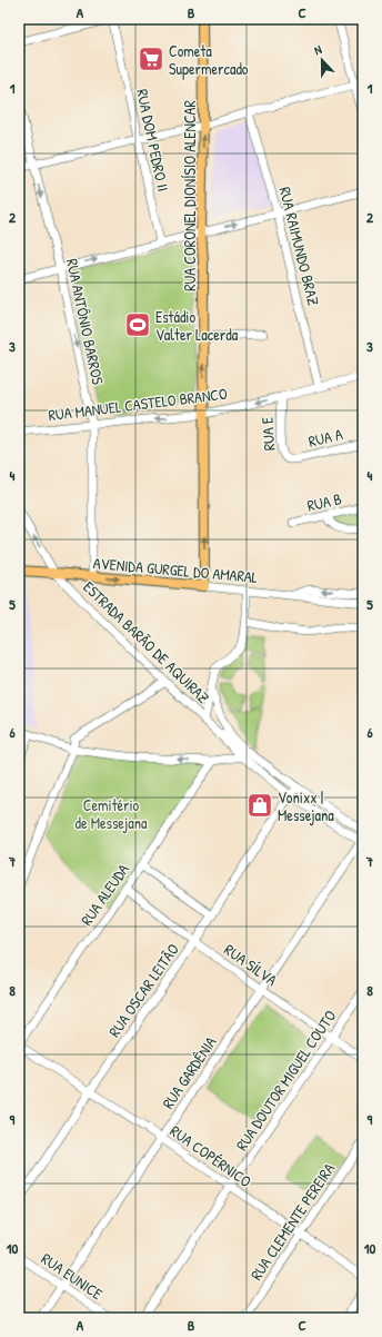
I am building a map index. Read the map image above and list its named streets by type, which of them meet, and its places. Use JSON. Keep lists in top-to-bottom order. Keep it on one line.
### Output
{"streets":{"main road":["RUA CORONEL DIONÍSIO ALENCAR","AVENIDA GURGEL DO AMARAL"],"street":["RUA DOM PEDRO II","RUA RAIMUNDO BRAZ","RUA ANTÔNIO BARROS","RUA MANUEL CASTELO BRANCO","RUA E","RUA A","RUA B","ESTRADA BARÃO DE AQUIRAZ","RUA ALEUDA","RUA SÍLVA","RUA OSCAR LEITÃO","RUA GARDÊNIA","RUA DOUTOR MIGUEL COUTO","RUA COPÉRNICO","RUA CLEMENTE PEREIRA","RUA EUNICE"]},"crossings":[["RUA CORONEL DIONÍSIO ALENCAR","RUA MANUEL CASTELO BRANCO"],["RUA CORONEL DIONÍSIO ALENCAR","AVENIDA GURGEL DO AMARAL"],["RUA RAIMUNDO BRAZ","RUA MANUEL CASTELO BRANCO"],["RUA ANTÔNIO BARROS","RUA MANUEL CASTELO BRANCO"],["RUA ANTÔNIO BARROS","AVENIDA GURGEL DO AMARAL"],["RUA MANUEL CASTELO BRANCO","RUA E"],["RUA E","RUA A"],["AVENIDA GURGEL DO AMARAL","ESTRADA BARÃO DE AQUIRAZ"],["ESTRADA BARÃO DE AQUIRAZ","RUA OSCAR LEITÃO"],["ESTRADA BARÃO DE AQUIRAZ","RUA GARDÊNIA"],["RUA ALEUDA","RUA SÍLVA"],["RUA ALEUDA","RUA COPÉRNICO"],["RUA SÍLVA","RUA OSCAR LEITÃO"],["RUA SÍLVA","RUA GARDÊNIA"],["RUA SÍLVA","RUA DOUTOR MIGUEL COUTO"],["RUA OSCAR LEITÃO","RUA COPÉRNICO"],["RUA GARDÊNIA","RUA COPÉRNICO"],["RUA GARDÊNIA","RUA EUNICE"],["RUA DOUTOR MIGUEL COUTO","RUA COPÉRNICO"],["RUA COPÉRNICO","RUA CLEMENTE PEREIRA"]],"one_way":["RUA CORONEL DIONÍSIO ALENCAR","RUA ANTÔNIO BARROS","RUA MANUEL CASTELO BRANCO"],"parks":["Cemitério de Messejana"],"places":{"supermarket":["Cometa Supermercado"],"sports":["Estádio Valter Lacerda"],"shop":["Vonixx | Messejana"]},"north":"top","grid":{"columns":["A","B","C"],"rows":["1","2","3","4","5","6","7","8","9","10"]}}
